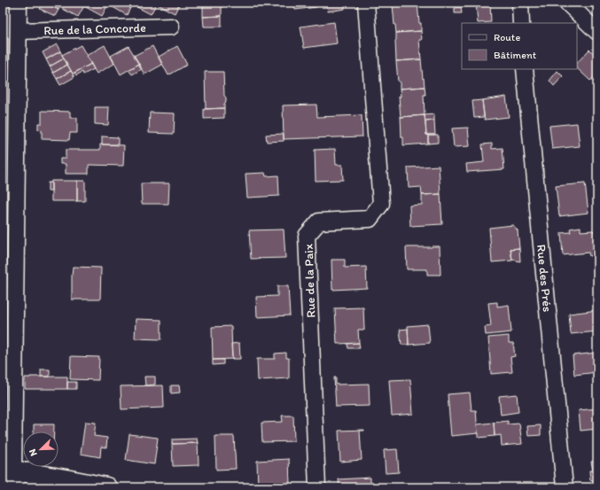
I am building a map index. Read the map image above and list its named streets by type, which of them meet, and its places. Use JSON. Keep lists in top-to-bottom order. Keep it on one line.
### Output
{"streets":{"street":["Rue de la Concorde","Rue des Prés","Rue de la Paix"]},"legend":["Route","Bâtiment"],"north":"bottom left"}
